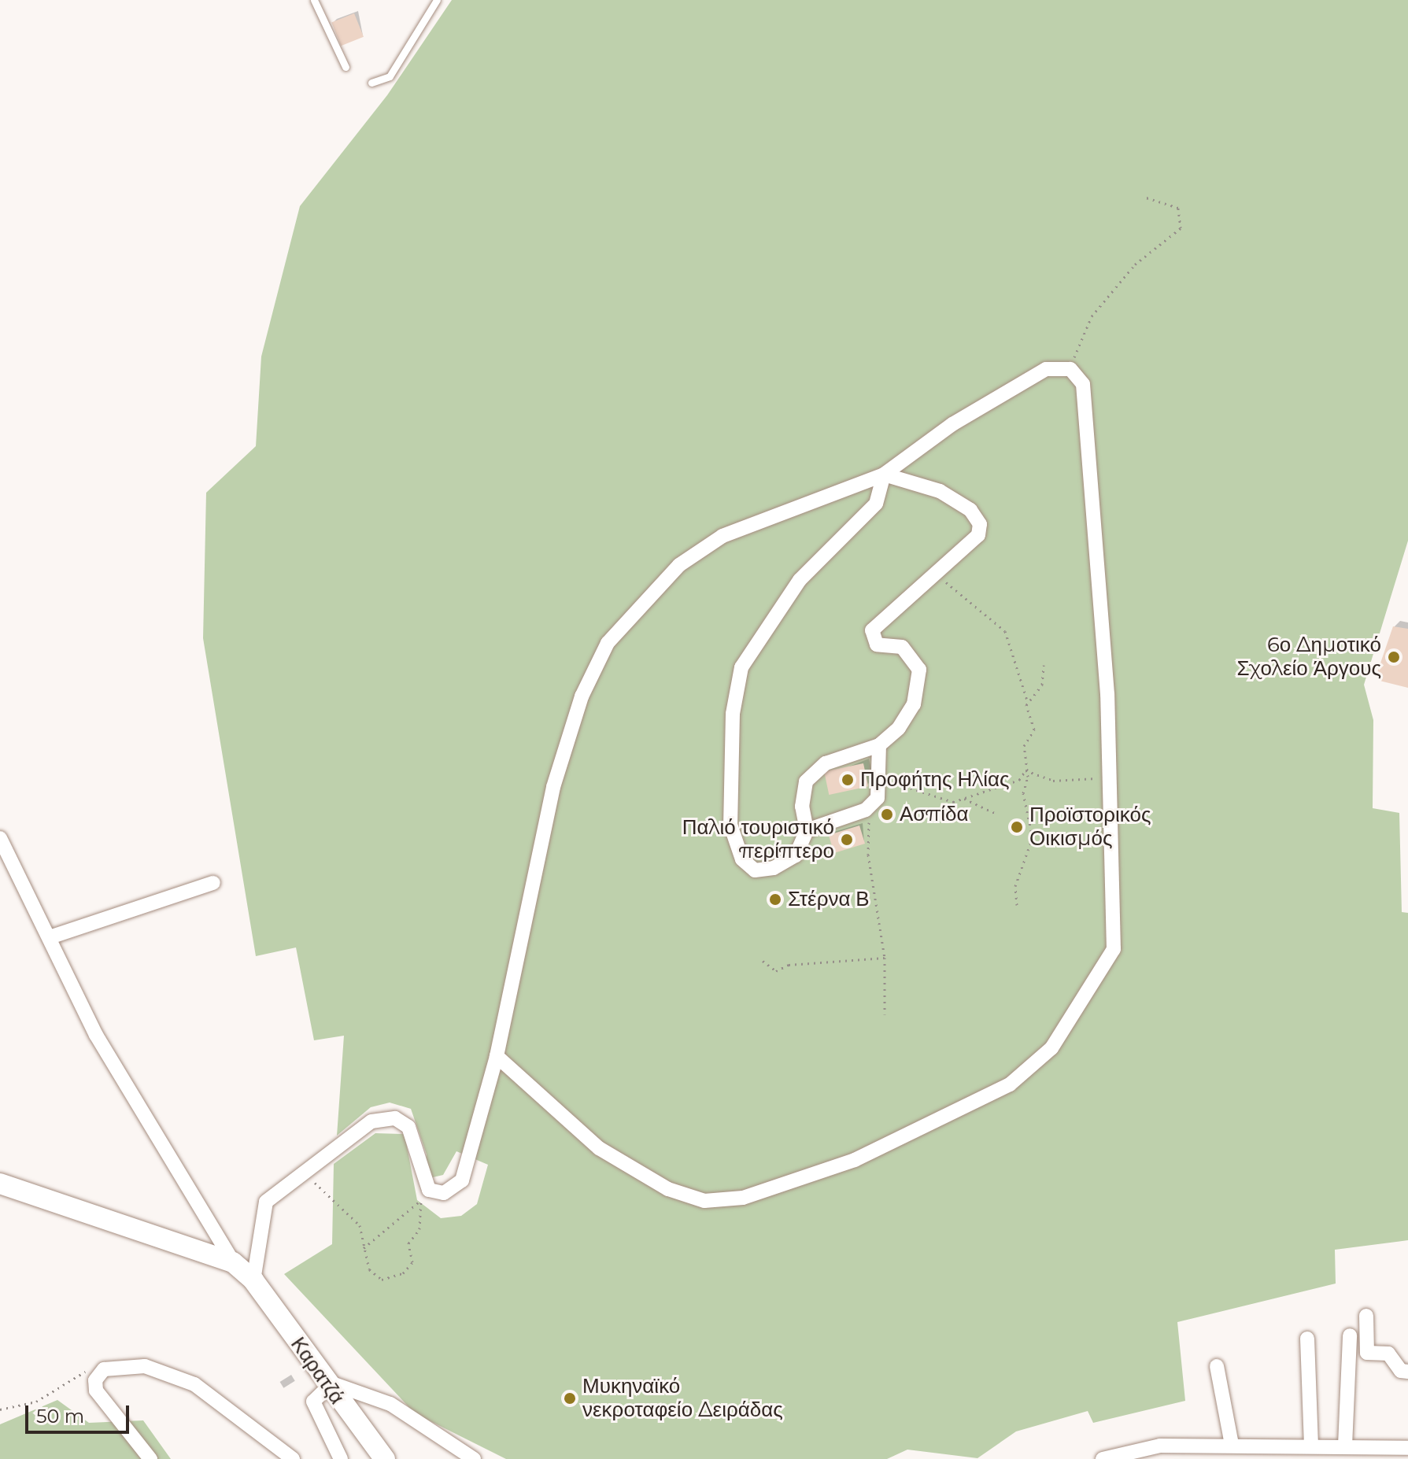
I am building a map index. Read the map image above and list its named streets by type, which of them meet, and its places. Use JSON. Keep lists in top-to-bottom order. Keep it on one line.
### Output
{"streets":{"street":["Καρατζά"]},"places":["6ο Δημοτικό Σχολείο Άργους","Προφήτης Ηλίας","Ασπίδα","Προϊστορικός Οικισμός","Παλιό τουριστικό περίπτερο","Στέρνα Β","Μυκηναϊκό νεκροταφείο Δειράδας"],"scale_bar":"50 m"}
